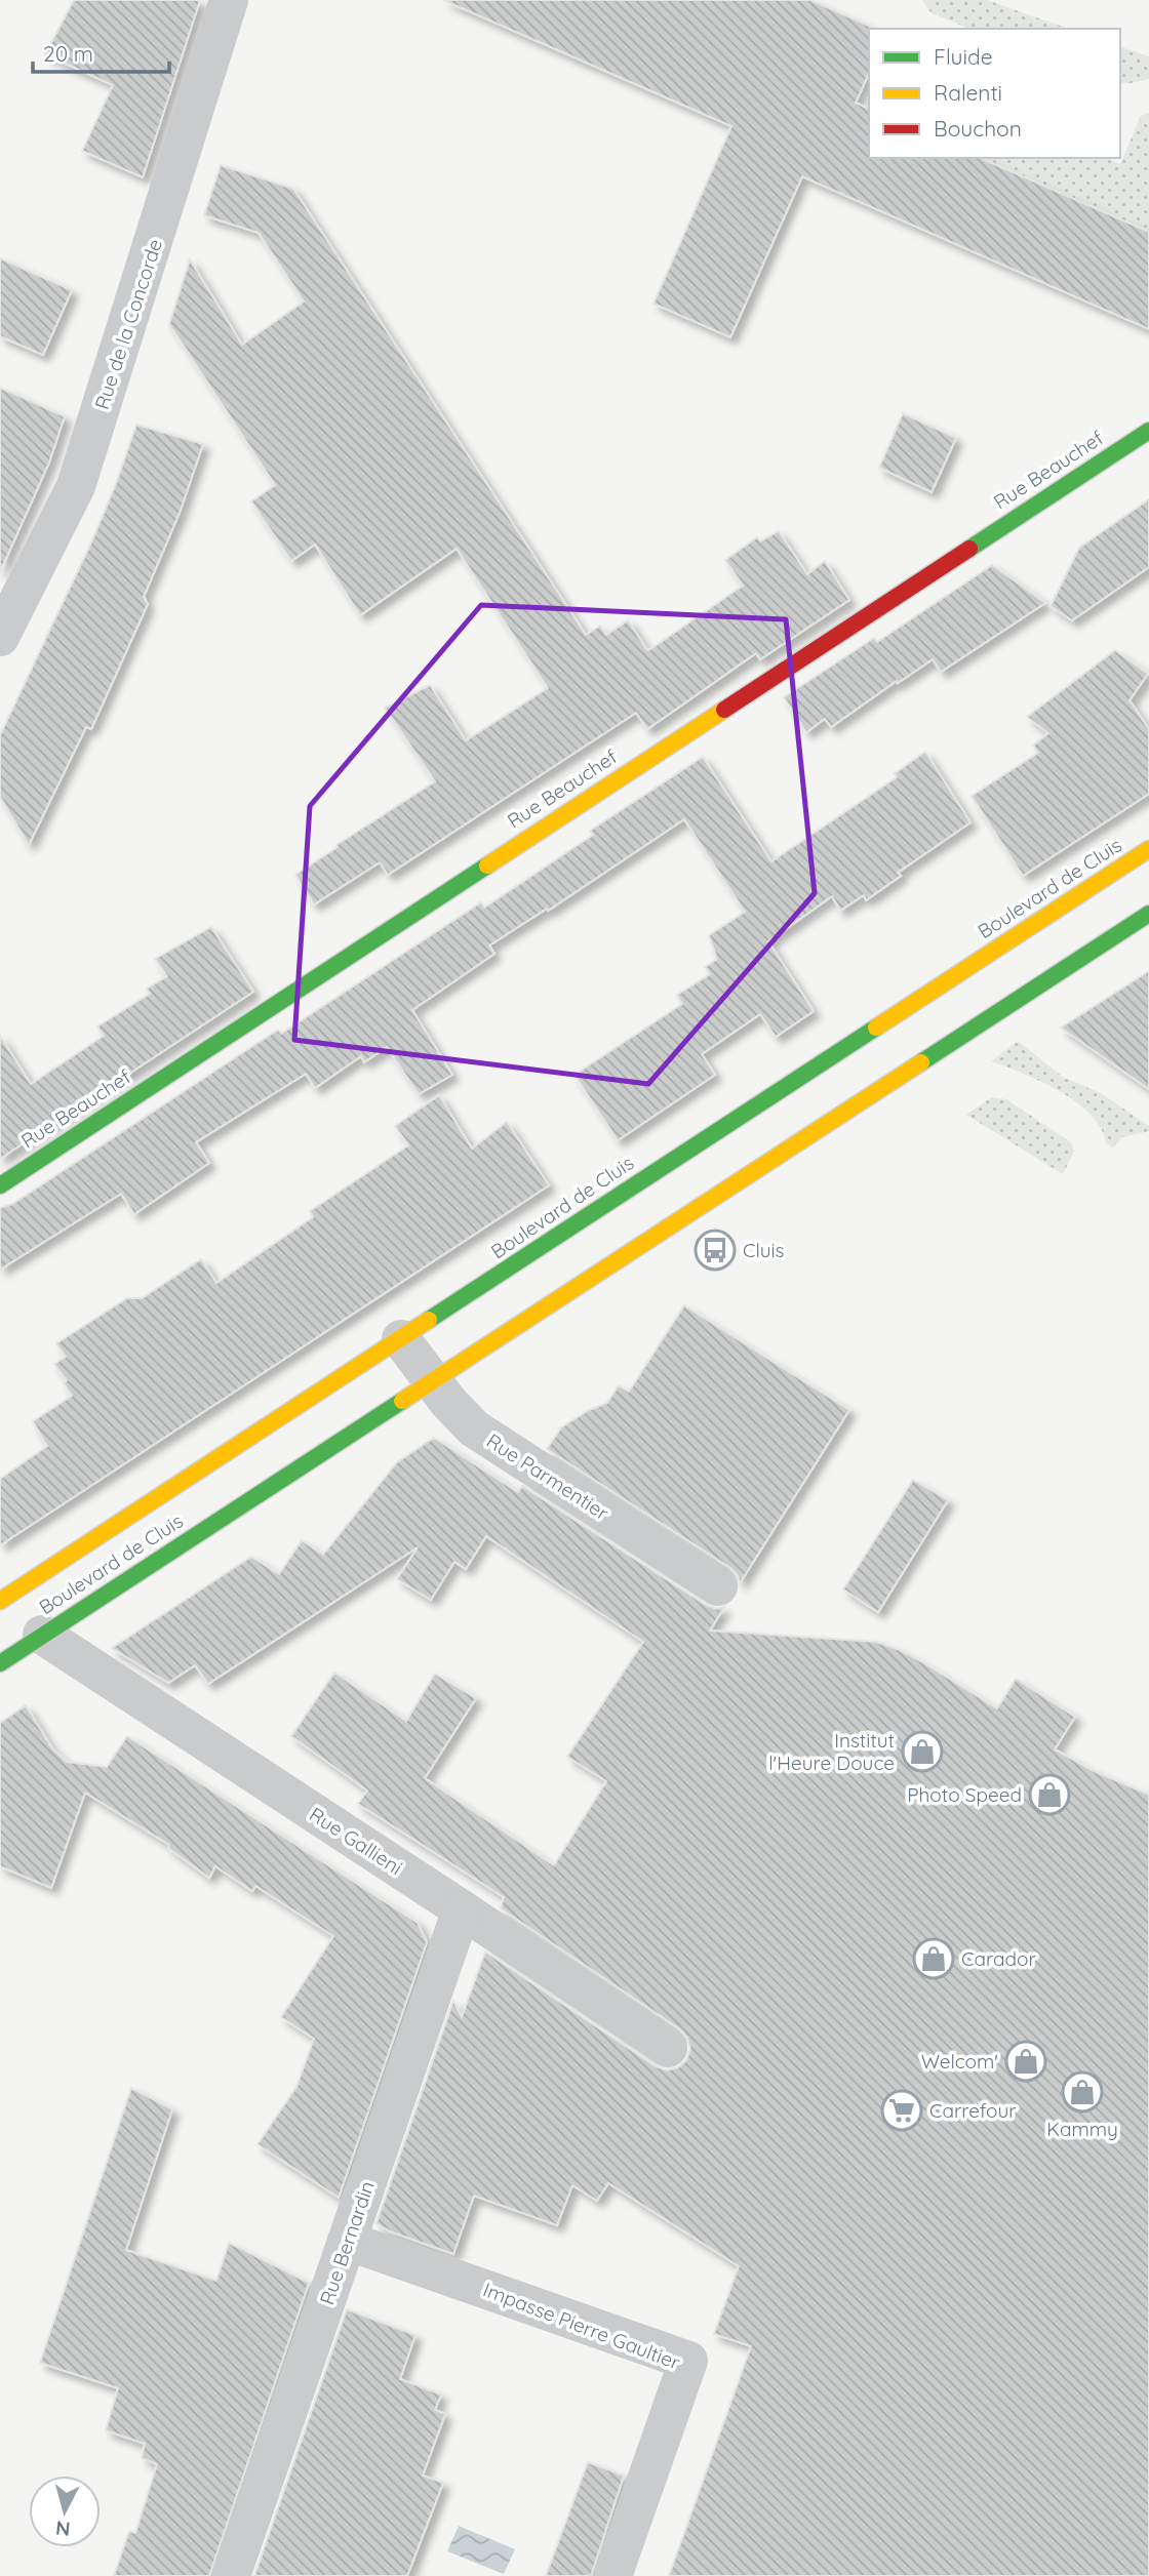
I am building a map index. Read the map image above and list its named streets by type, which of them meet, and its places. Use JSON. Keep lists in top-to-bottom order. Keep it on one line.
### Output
{"streets":{"main road":["Rue Beauchef","Boulevard de Cluis"],"street":["Rue de la Concorde","Rue Parmentier","Rue Gallieni","Rue Bernardin","Impasse Pierre Gaultier"]},"crossings":[["Boulevard de Cluis","Rue Parmentier"],["Boulevard de Cluis","Rue Gallieni"],["Rue Gallieni","Rue Bernardin"],["Rue Bernardin","Impasse Pierre Gaultier"]],"places":{"bus stop":["Cluis"],"shop":["Institut l'Heure Douce","Photo Speed","Carador","Welcom'","Kammy"],"supermarket":["Carrefour"]},"legend":["Fluide","Ralenti","Bouchon"],"scale_bar":"20 m","north":"bottom"}
